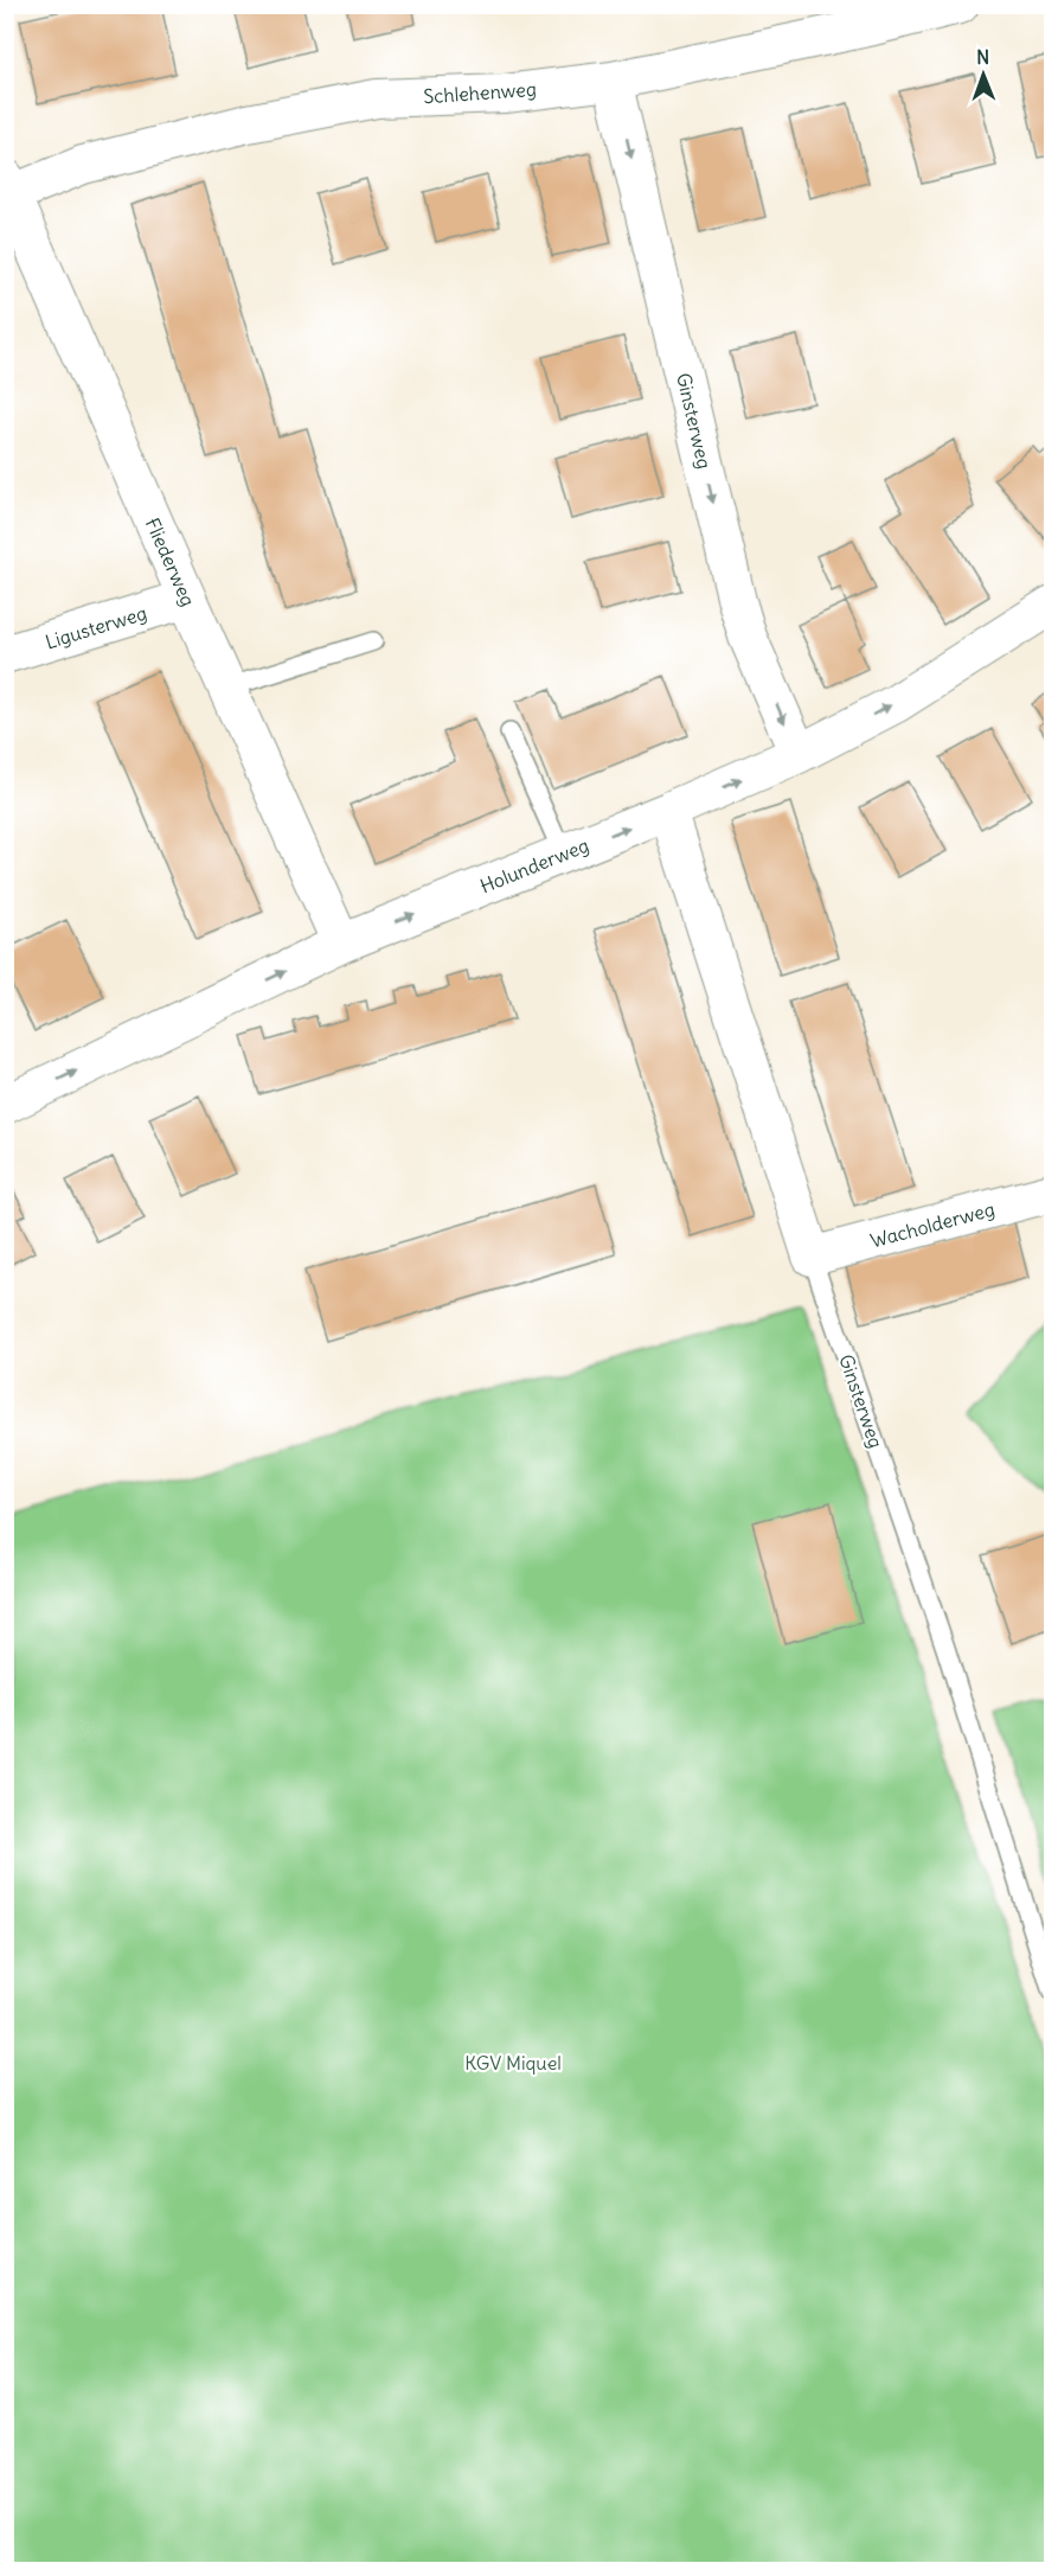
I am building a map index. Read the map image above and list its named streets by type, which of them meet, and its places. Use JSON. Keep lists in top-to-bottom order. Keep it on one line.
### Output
{"streets":{"street":["Schlehenweg","Ginsterweg","Fliederweg","Ligusterweg","Holunderweg","Wacholderweg"]},"crossings":[["Schlehenweg","Ginsterweg"],["Schlehenweg","Fliederweg"],["Ginsterweg","Holunderweg"],["Ginsterweg","Wacholderweg"],["Fliederweg","Ligusterweg"],["Fliederweg","Holunderweg"]],"one_way":["Ginsterweg","Holunderweg"],"parks":["KGV Miquel"],"north":"top"}
